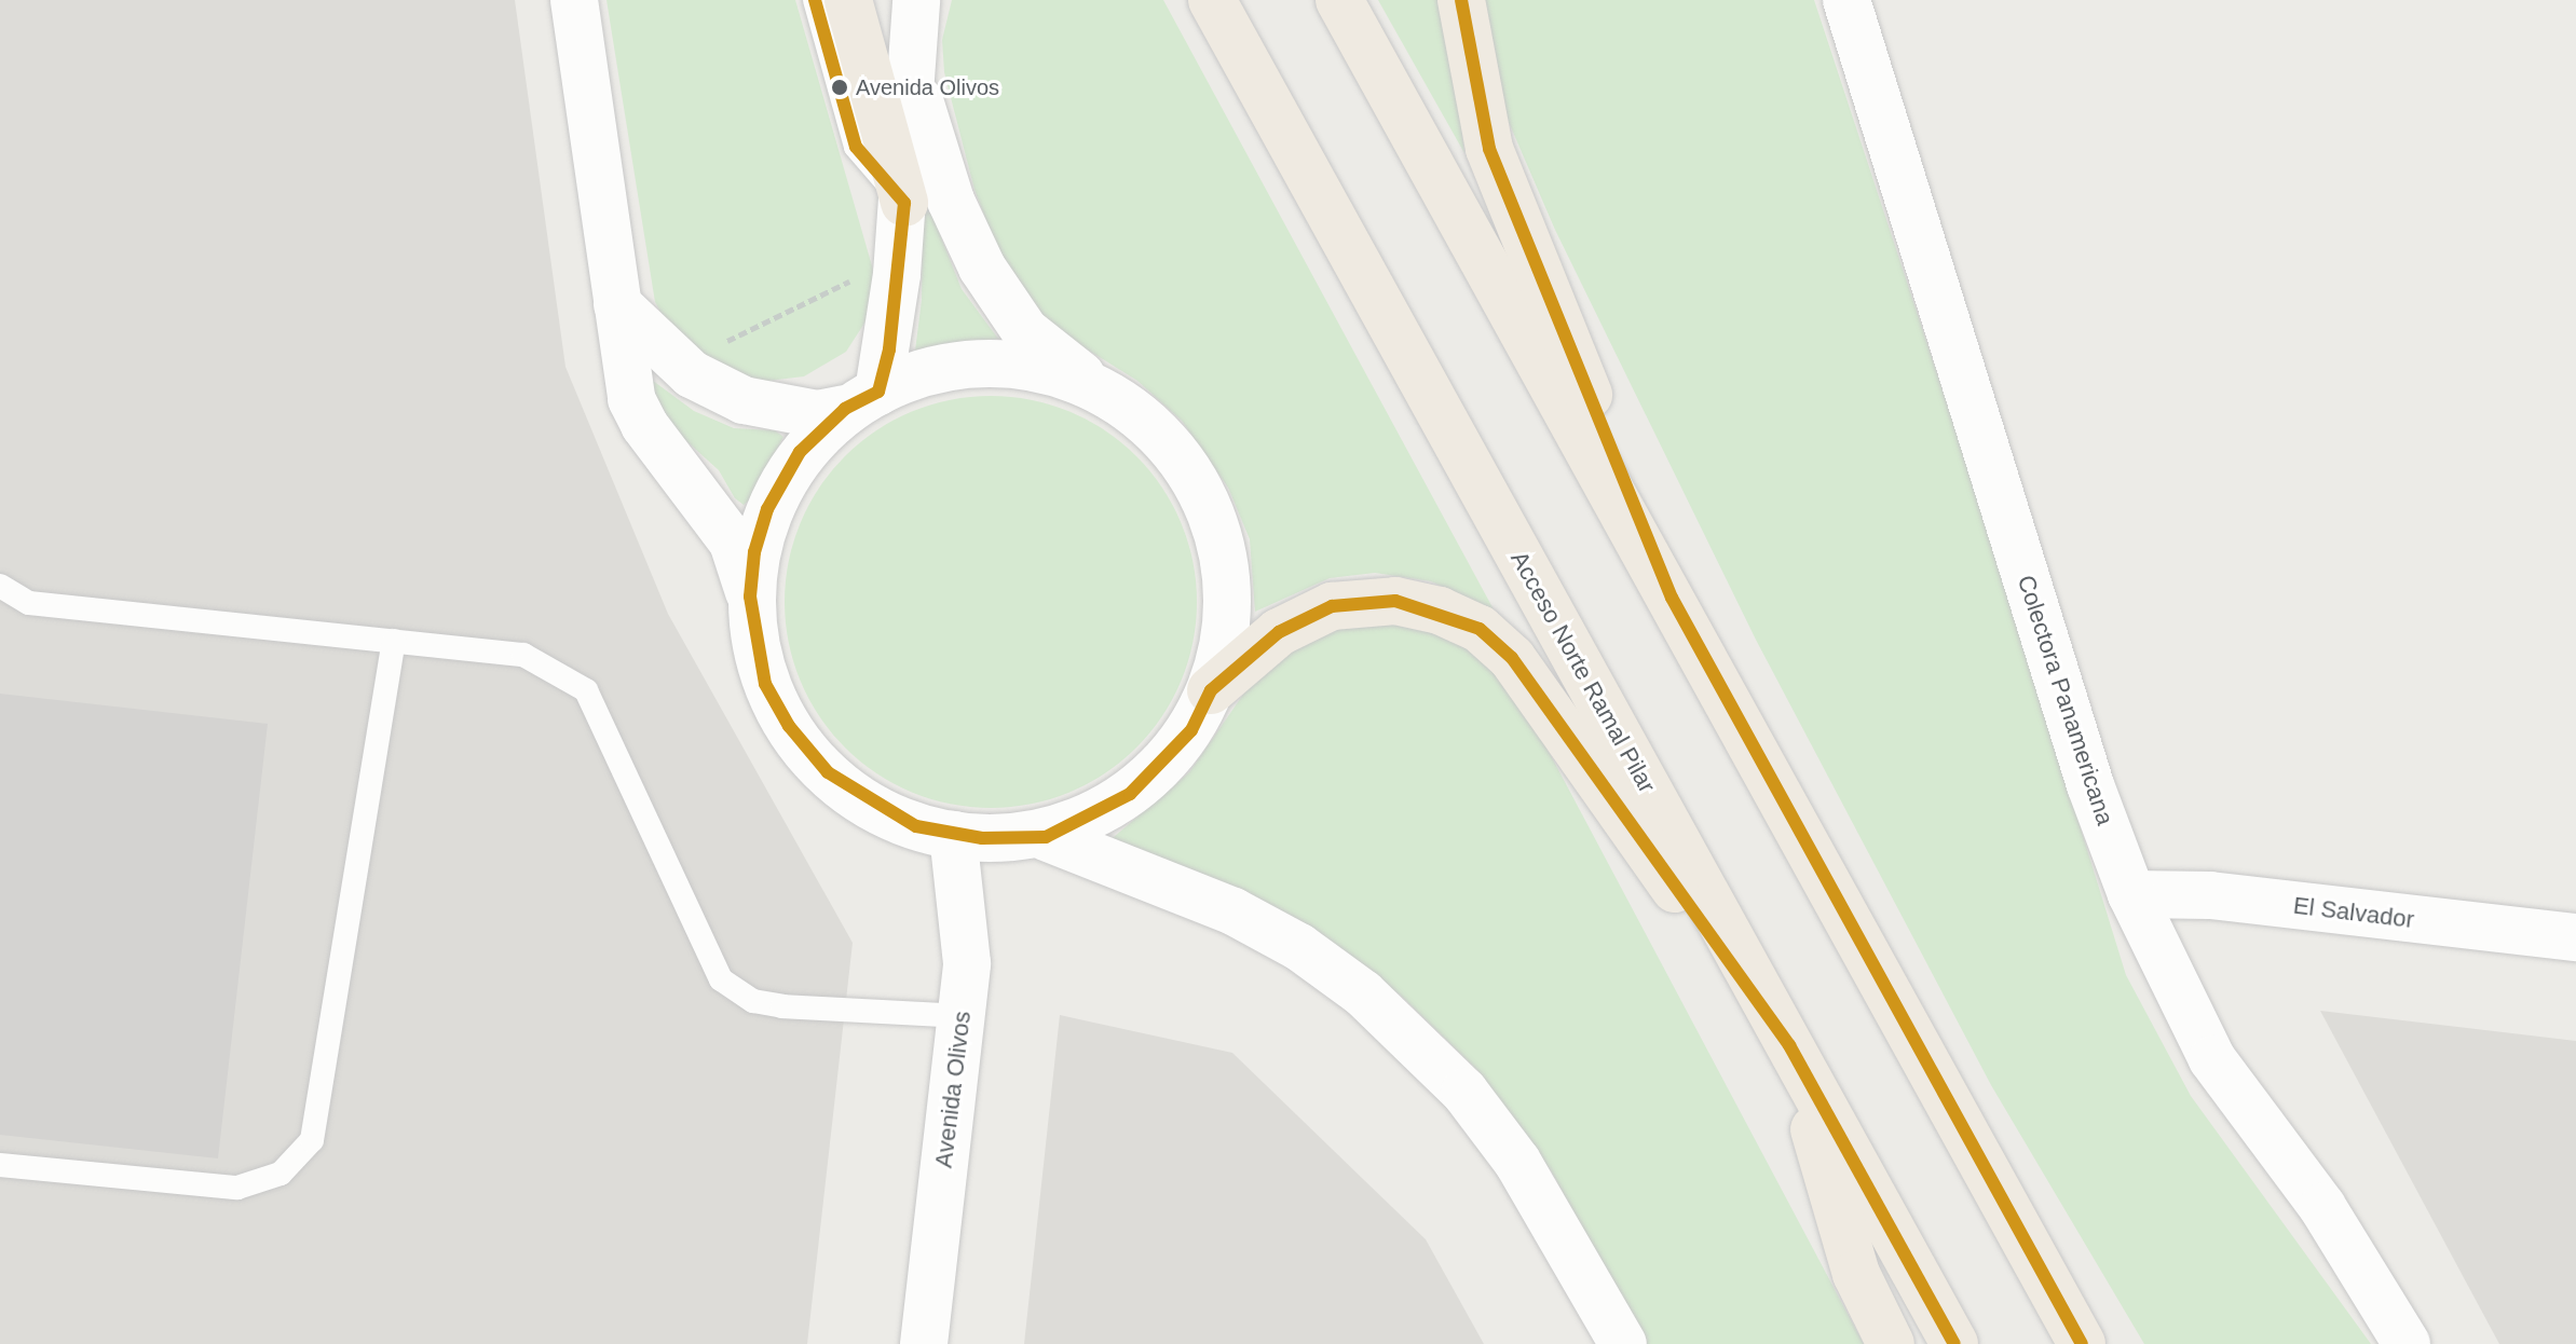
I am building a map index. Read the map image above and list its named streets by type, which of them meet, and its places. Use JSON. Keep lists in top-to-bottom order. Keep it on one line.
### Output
{"streets":{"highway":["Acceso Norte Ramal Pilar"],"street":["Colectora Panamericana","El Salvador","Avenida Olivos"]},"crossings":[["Colectora Panamericana","El Salvador"]],"places":["Avenida Olivos"]}
